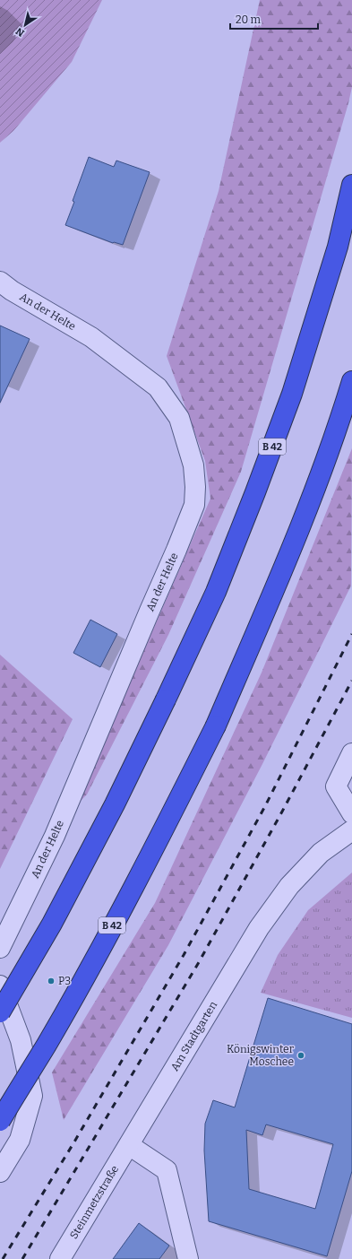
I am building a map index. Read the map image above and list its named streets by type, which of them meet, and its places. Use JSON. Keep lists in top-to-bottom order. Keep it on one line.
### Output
{"streets":{"highway":["B 42"],"street":["An der Helte","Am Stadtgarten","Steinmetzstraße"]},"crossings":[["Am Stadtgarten","Steinmetzstraße"]],"places":["P3","Königswinter Moschee"],"scale_bar":"20 m","north":"bottom left"}
